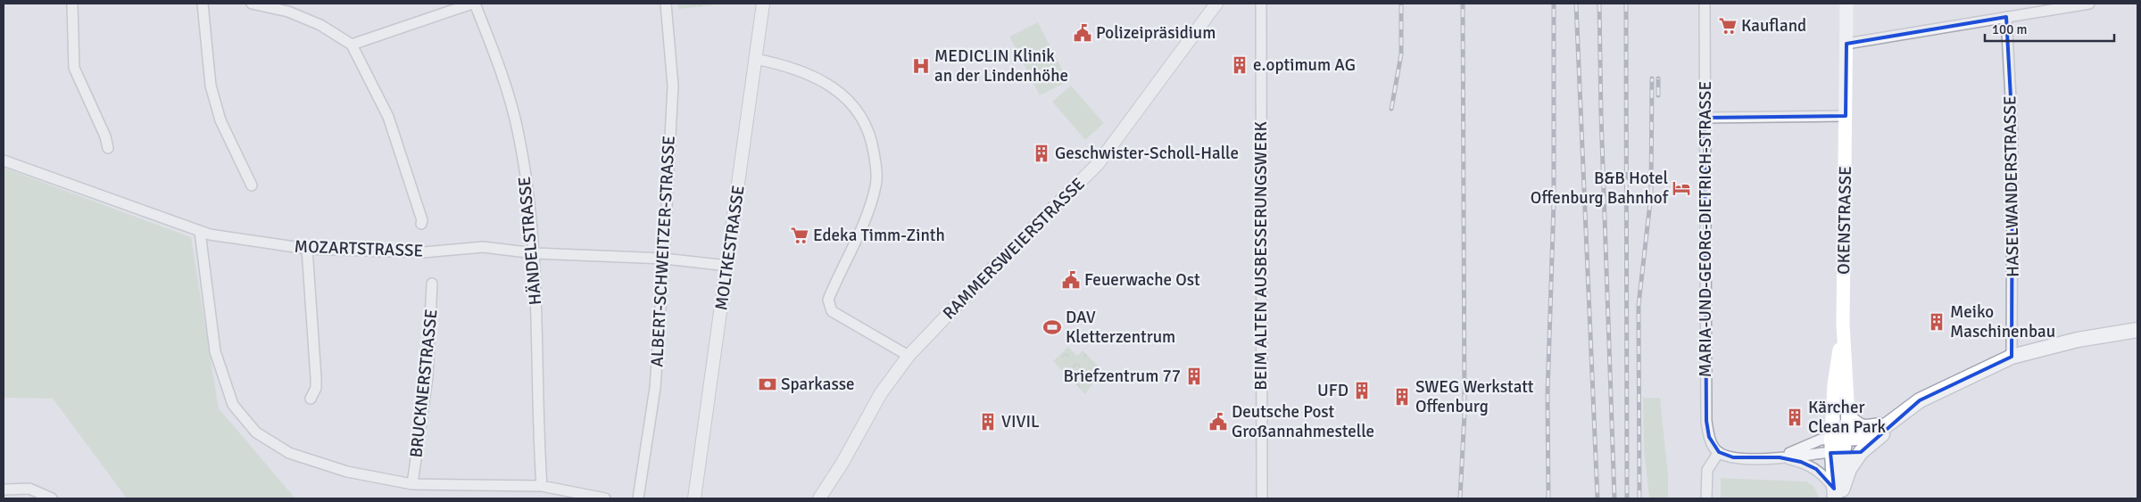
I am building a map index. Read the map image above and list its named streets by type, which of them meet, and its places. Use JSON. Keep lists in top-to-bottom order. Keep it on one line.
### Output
{"streets":{"main road":["OKENSTRASSE"],"street":["HASELWANDERSTRASSE","MARIA-UND-GEORG-DIETRICH-STRASSE","HÄNDELSTRASSE","MOLTKESTRASSE","MOZARTSTRASSE","RAMMERSWEIERSTRASSE","ALBERT-SCHWEITZER-STRASSE","BEIM ALTEN AUSBESSERUNGSWERK","BRUCKNERSTRASSE"]},"crossings":[["HÄNDELSTRASSE","MOZARTSTRASSE"],["MOLTKESTRASSE","MOZARTSTRASSE"],["MOZARTSTRASSE","ALBERT-SCHWEITZER-STRASSE"]],"places":{"supermarket":["Kaufland","Edeka Timm-Zinth"],"public building":["Polizeipräsidium","Feuerwache Ost","Deutsche Post Großannahmestelle"],"building":["e.optimum AG","Geschwister-Scholl-Halle","Meiko Maschinenbau","Briefzentrum 77","UFD","SWEG Werkstatt Offenburg","Kärcher Clean Park","VIVIL"],"hospital":["MEDICLIN Klinik an der Lindenhöhe"],"hotel":["B&B Hotel Offenburg Bahnhof"],"sports":["DAV Kletterzentrum"],"bank":["Sparkasse"]},"scale_bar":"100 m"}
